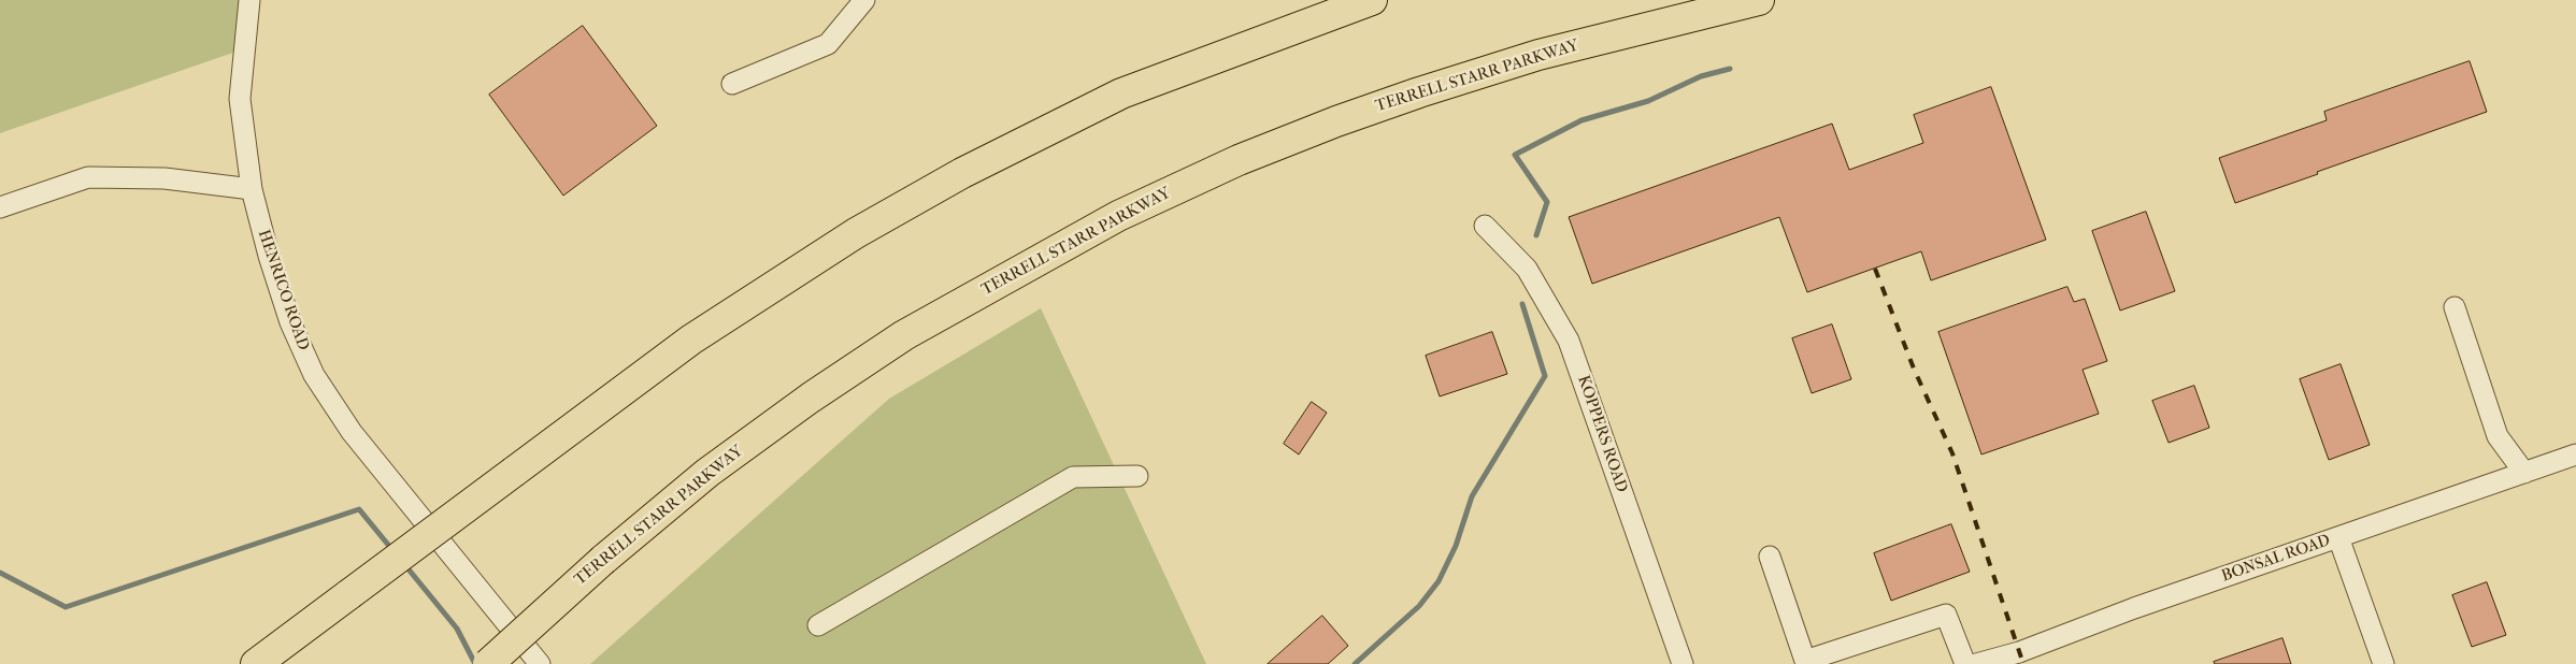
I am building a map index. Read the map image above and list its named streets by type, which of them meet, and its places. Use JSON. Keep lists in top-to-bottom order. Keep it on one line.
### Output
{"streets":{"highway":["TERRELL STARR PARKWAY"],"street":["HENRICO ROAD","KOPPERS ROAD","BONSAL ROAD"]}}
